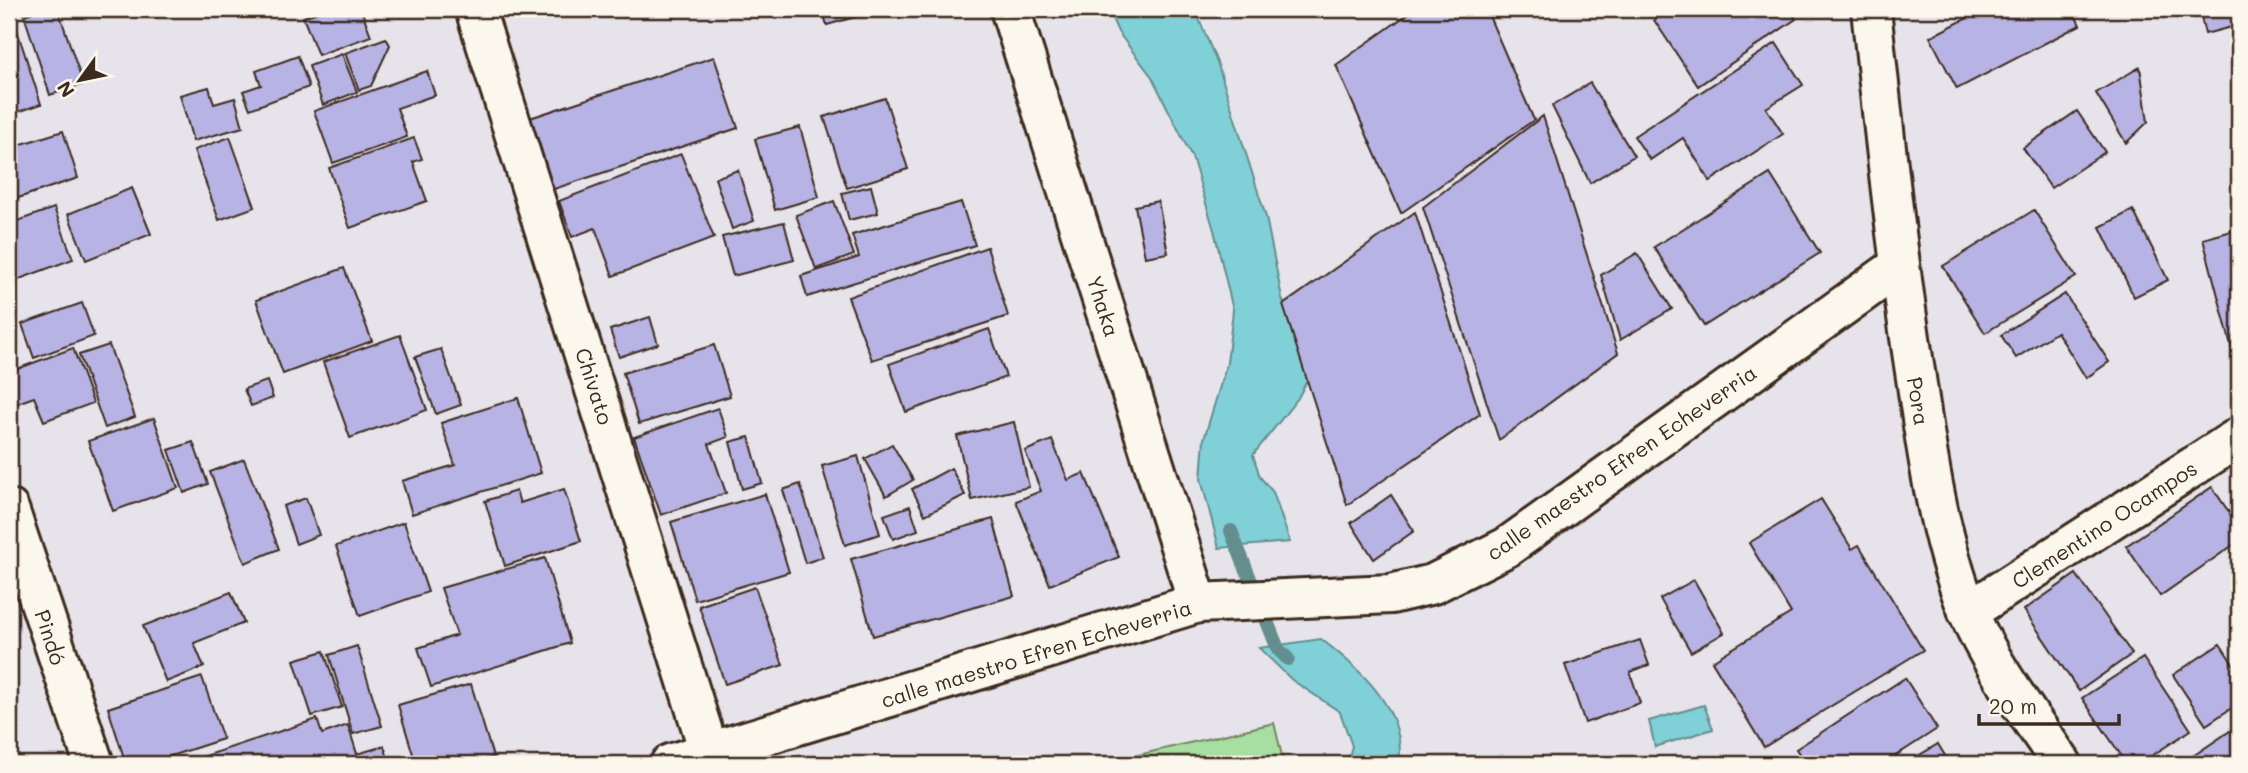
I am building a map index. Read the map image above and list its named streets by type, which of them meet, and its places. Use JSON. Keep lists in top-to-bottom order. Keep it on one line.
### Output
{"streets":{"street":["Yhaka","Chivato","Pora","calle maestro Efren Echeverria","Clementino Ocampos","Pindó"]},"crossings":[["Yhaka","calle maestro Efren Echeverria"],["Chivato","calle maestro Efren Echeverria"],["Pora","calle maestro Efren Echeverria"],["Pora","Clementino Ocampos"]],"scale_bar":"20 m","north":"bottom left"}
